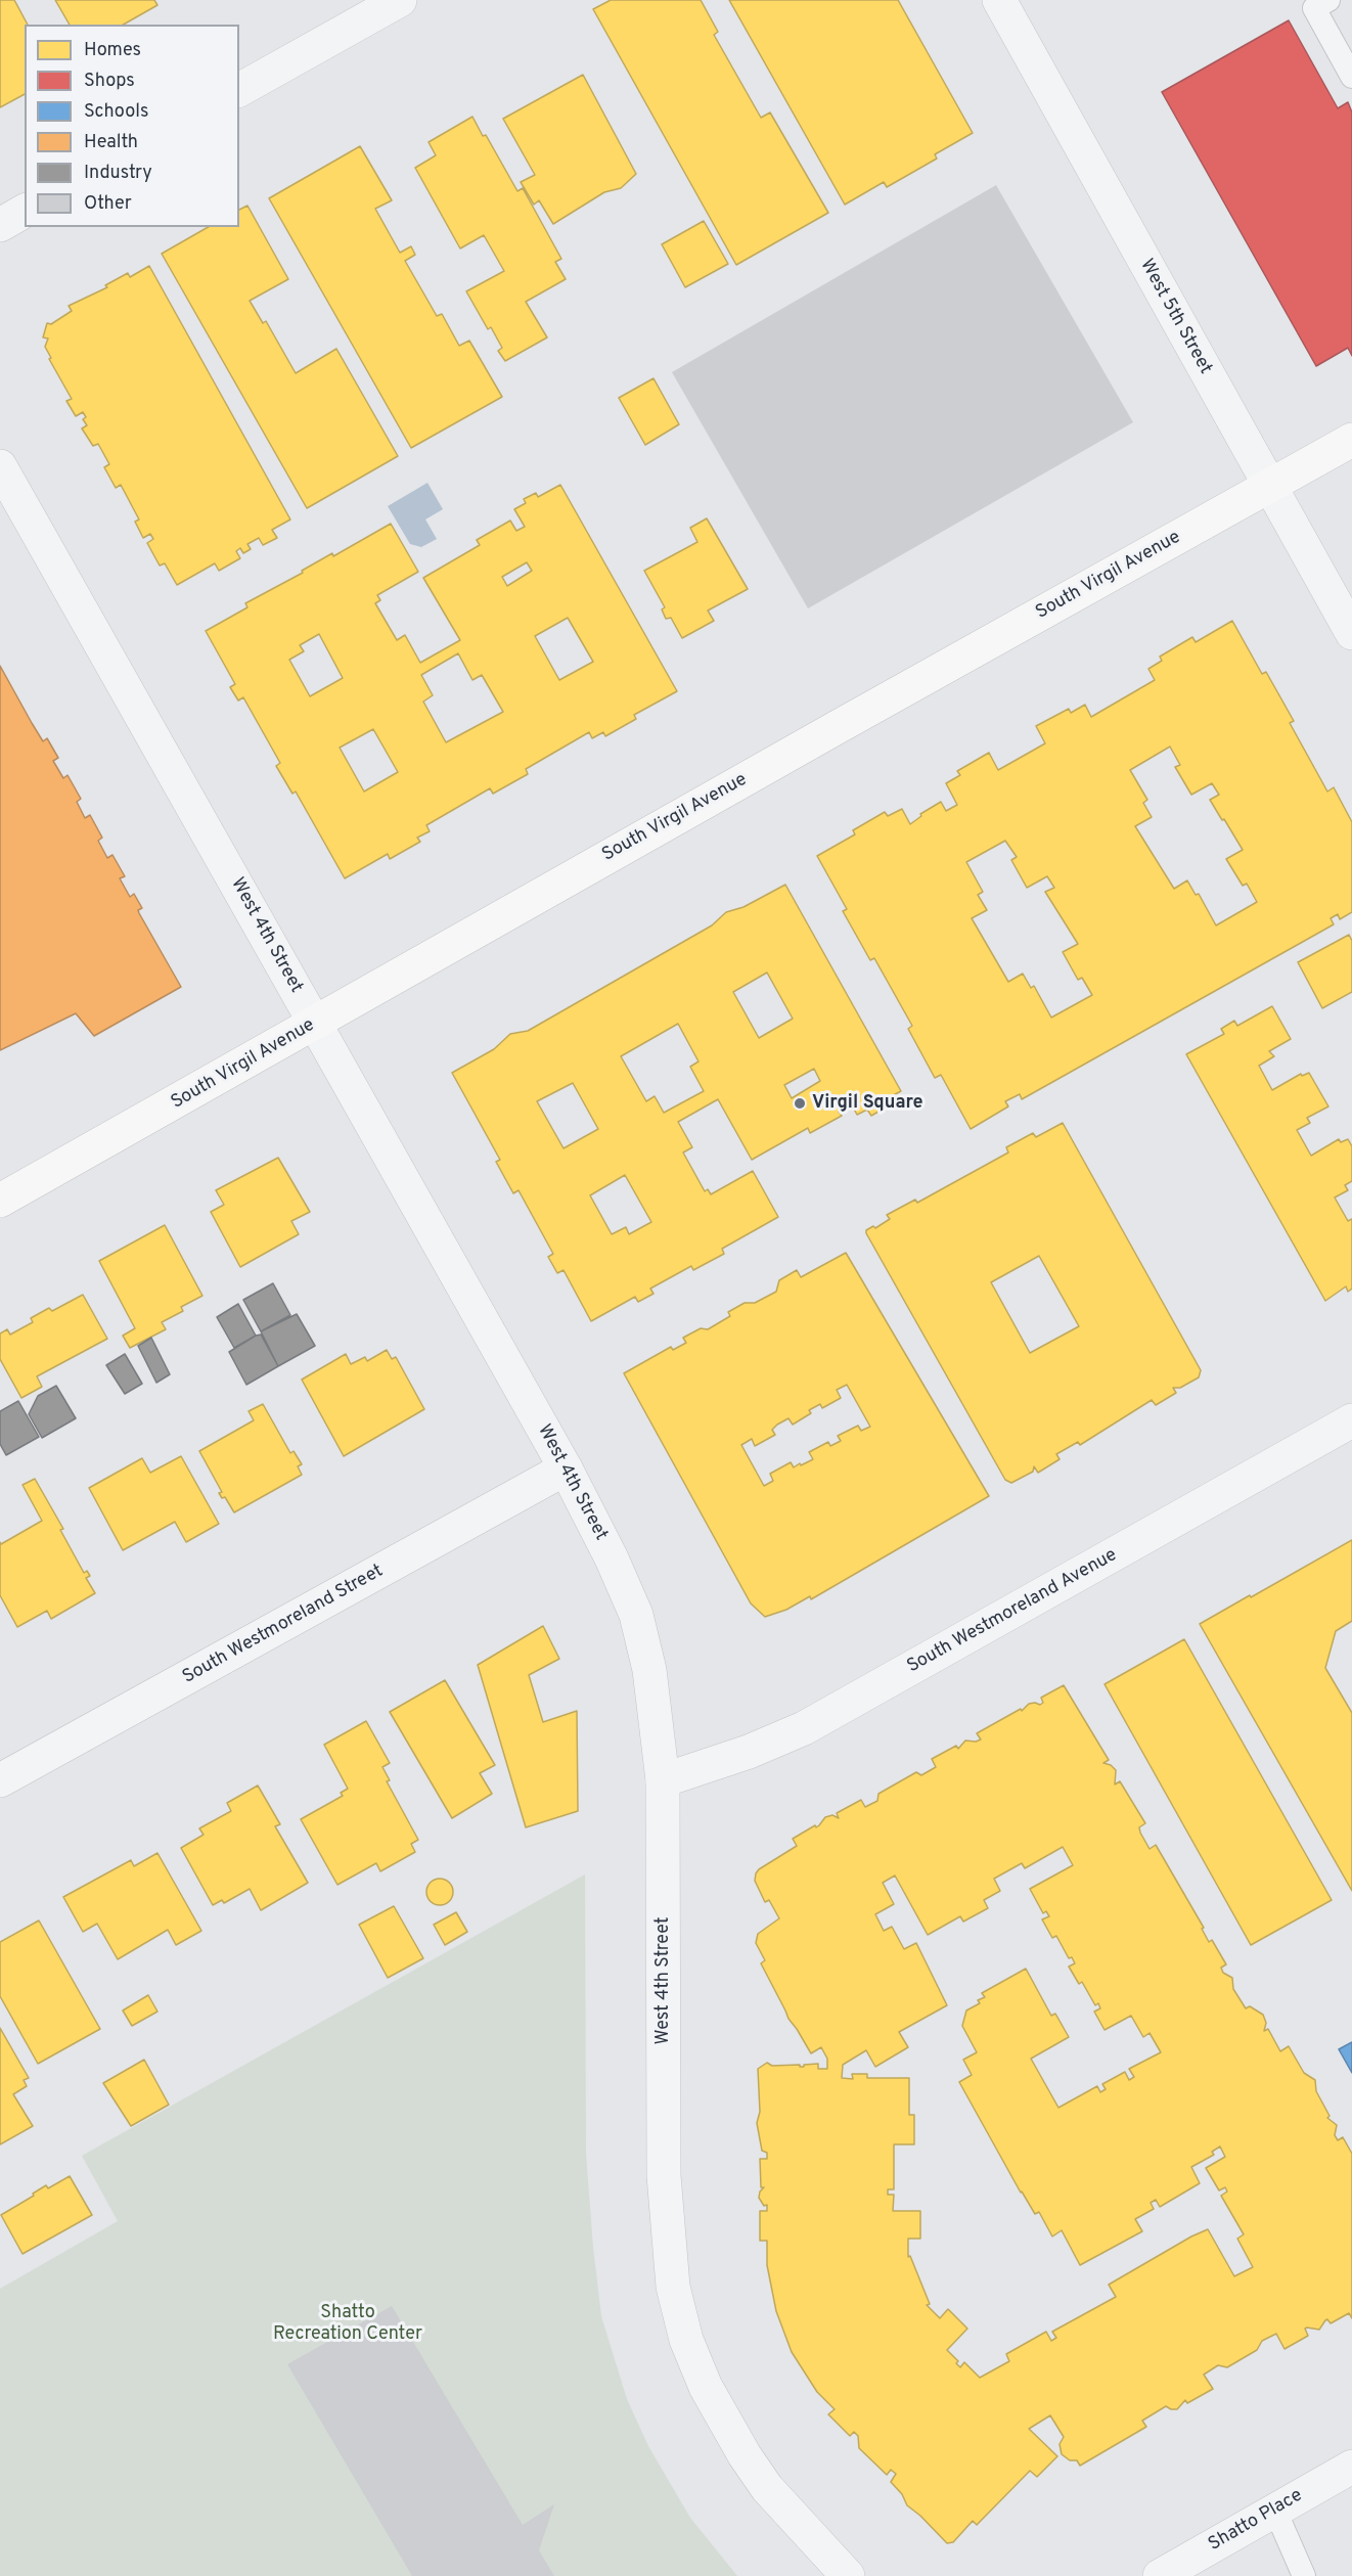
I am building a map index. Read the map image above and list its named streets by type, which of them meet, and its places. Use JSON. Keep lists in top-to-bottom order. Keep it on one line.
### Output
{"streets":{"main road":["South Virgil Avenue"],"street":["West 5th Street","West 4th Street","South Westmoreland Avenue","South Westmoreland Street","Shatto Place"]},"crossings":[["West 5th Street","South Virgil Avenue"],["South Virgil Avenue","West 4th Street"],["West 4th Street","South Westmoreland Avenue"],["West 4th Street","South Westmoreland Street"]],"parks":["Shatto Recreation Center"],"places":["Virgil Square"],"legend":["Homes","Shops","Schools","Health","Industry","Other"]}
